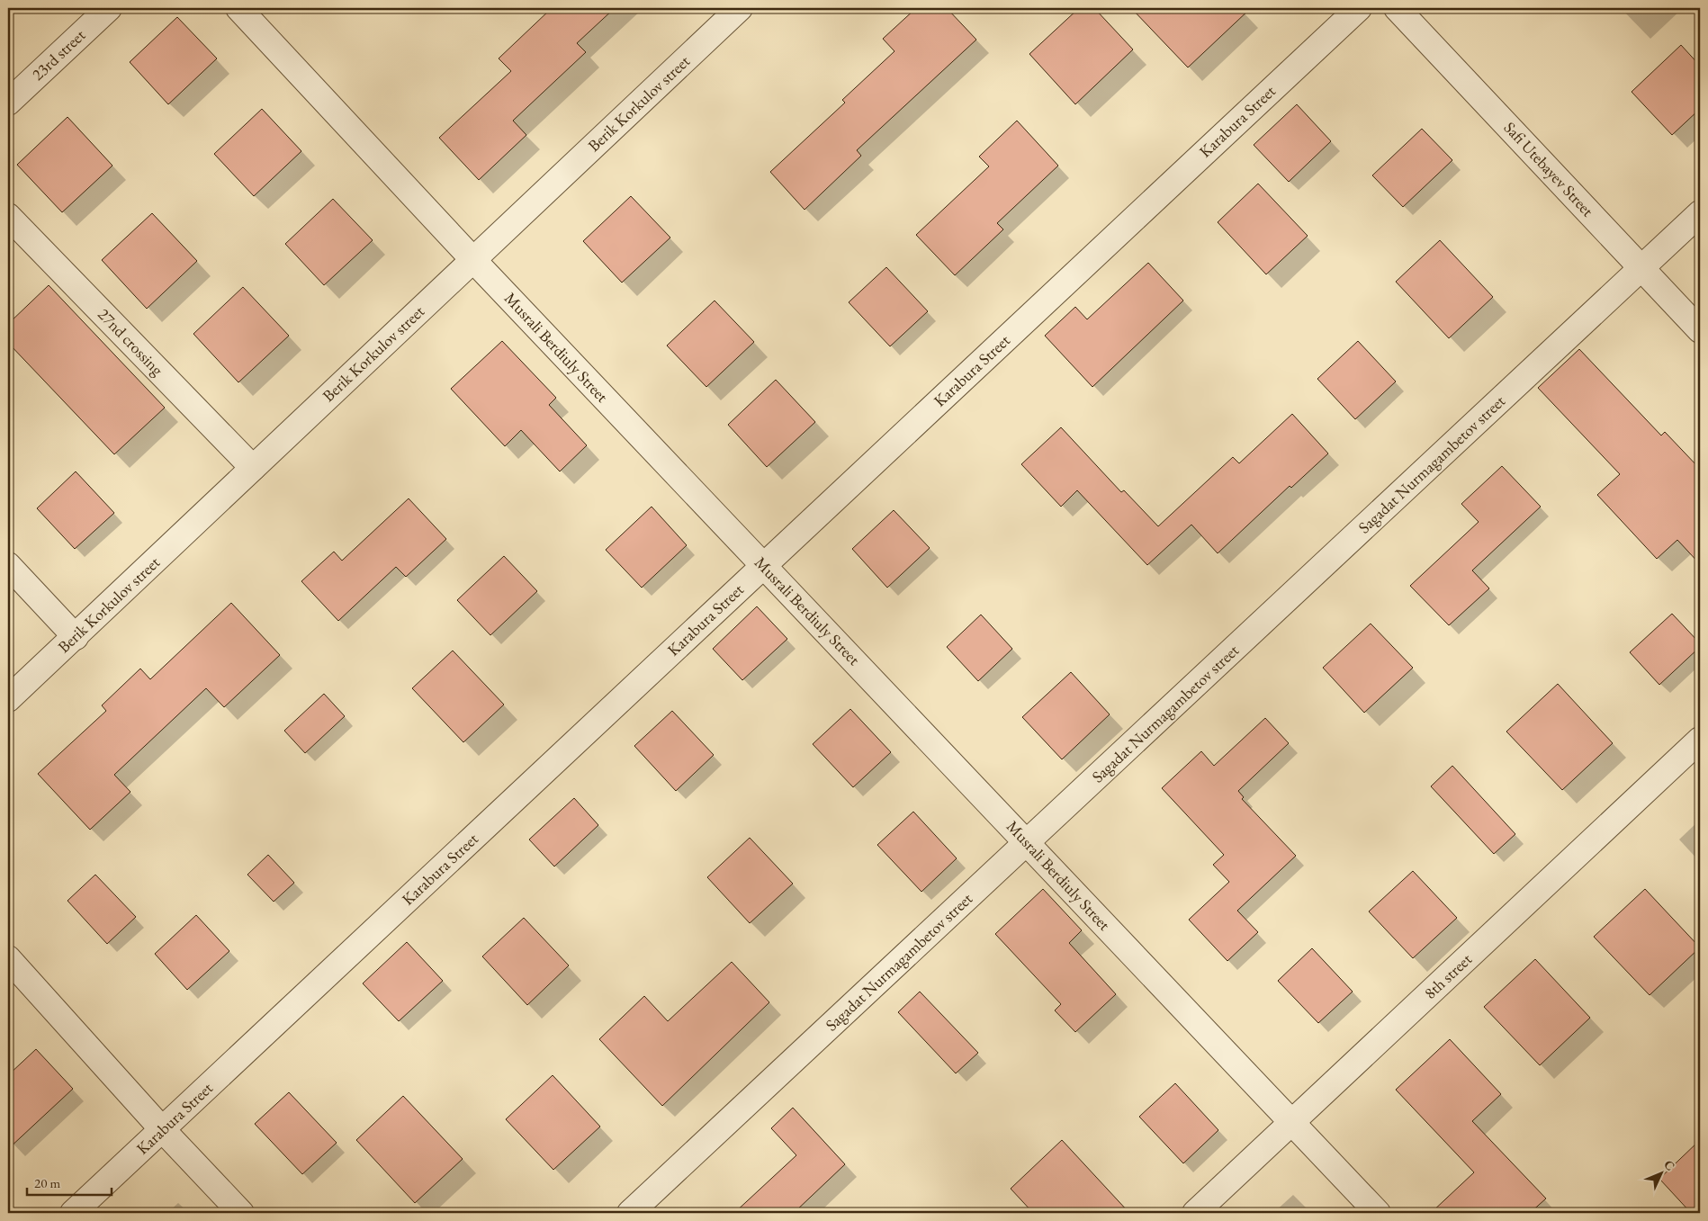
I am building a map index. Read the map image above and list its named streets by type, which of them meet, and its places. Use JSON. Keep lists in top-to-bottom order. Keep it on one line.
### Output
{"streets":{"street":["23rd street","Berik Korkulov street","Karabura Street","Safi Utebayev Street","27nd crossing","Musrali Berdiuly Street","Sagadat Nurmagambetov street","8th street"]},"crossings":[["Berik Korkulov street","27nd crossing"],["Berik Korkulov street","Musrali Berdiuly Street"],["Karabura Street","Musrali Berdiuly Street"],["Safi Utebayev Street","Sagadat Nurmagambetov street"],["Musrali Berdiuly Street","Sagadat Nurmagambetov street"],["Musrali Berdiuly Street","8th street"]],"scale_bar":"20 m","north":"top right"}
